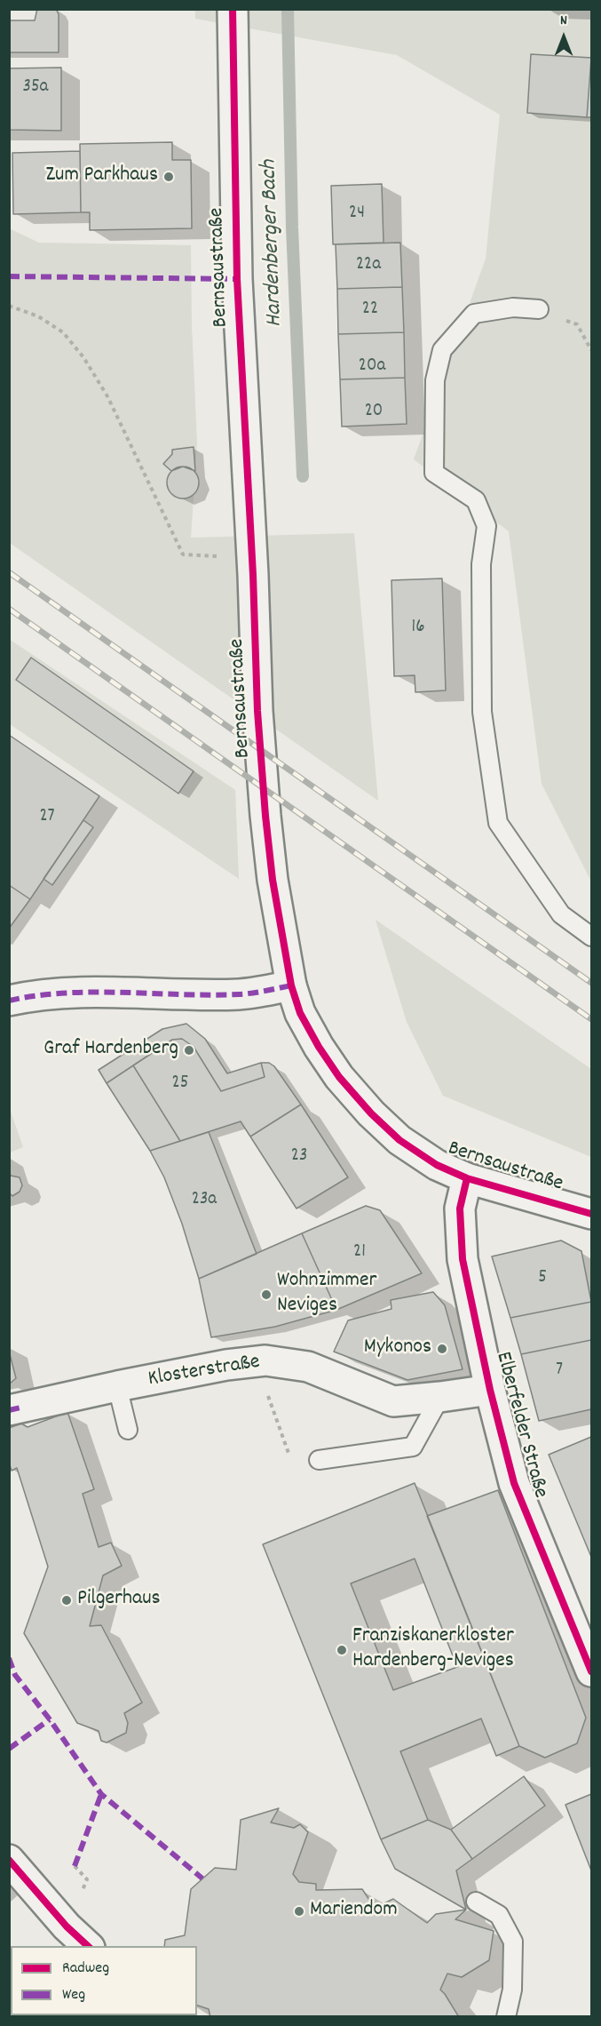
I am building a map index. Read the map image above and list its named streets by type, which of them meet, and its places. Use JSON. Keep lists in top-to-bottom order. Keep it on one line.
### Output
{"streets":{"street":["Bernsaustraße","Klosterstraße","Elberfelder Straße"]},"crossings":[["Bernsaustraße","Elberfelder Straße"],["Klosterstraße","Elberfelder Straße"]],"water":["Hardenberger Bach"],"places":["Zum Parkhaus","Graf Hardenberg","Wohnzimmer Neviges","Mykonos","Pilgerhaus","Franziskanerkloster Hardenberg-Neviges","Mariendom"],"house_numbers":["35a","24","22a","22","20a","20","16","27","25","23","23a","21","5","7"],"legend":["Radweg","Weg"],"north":"top"}
